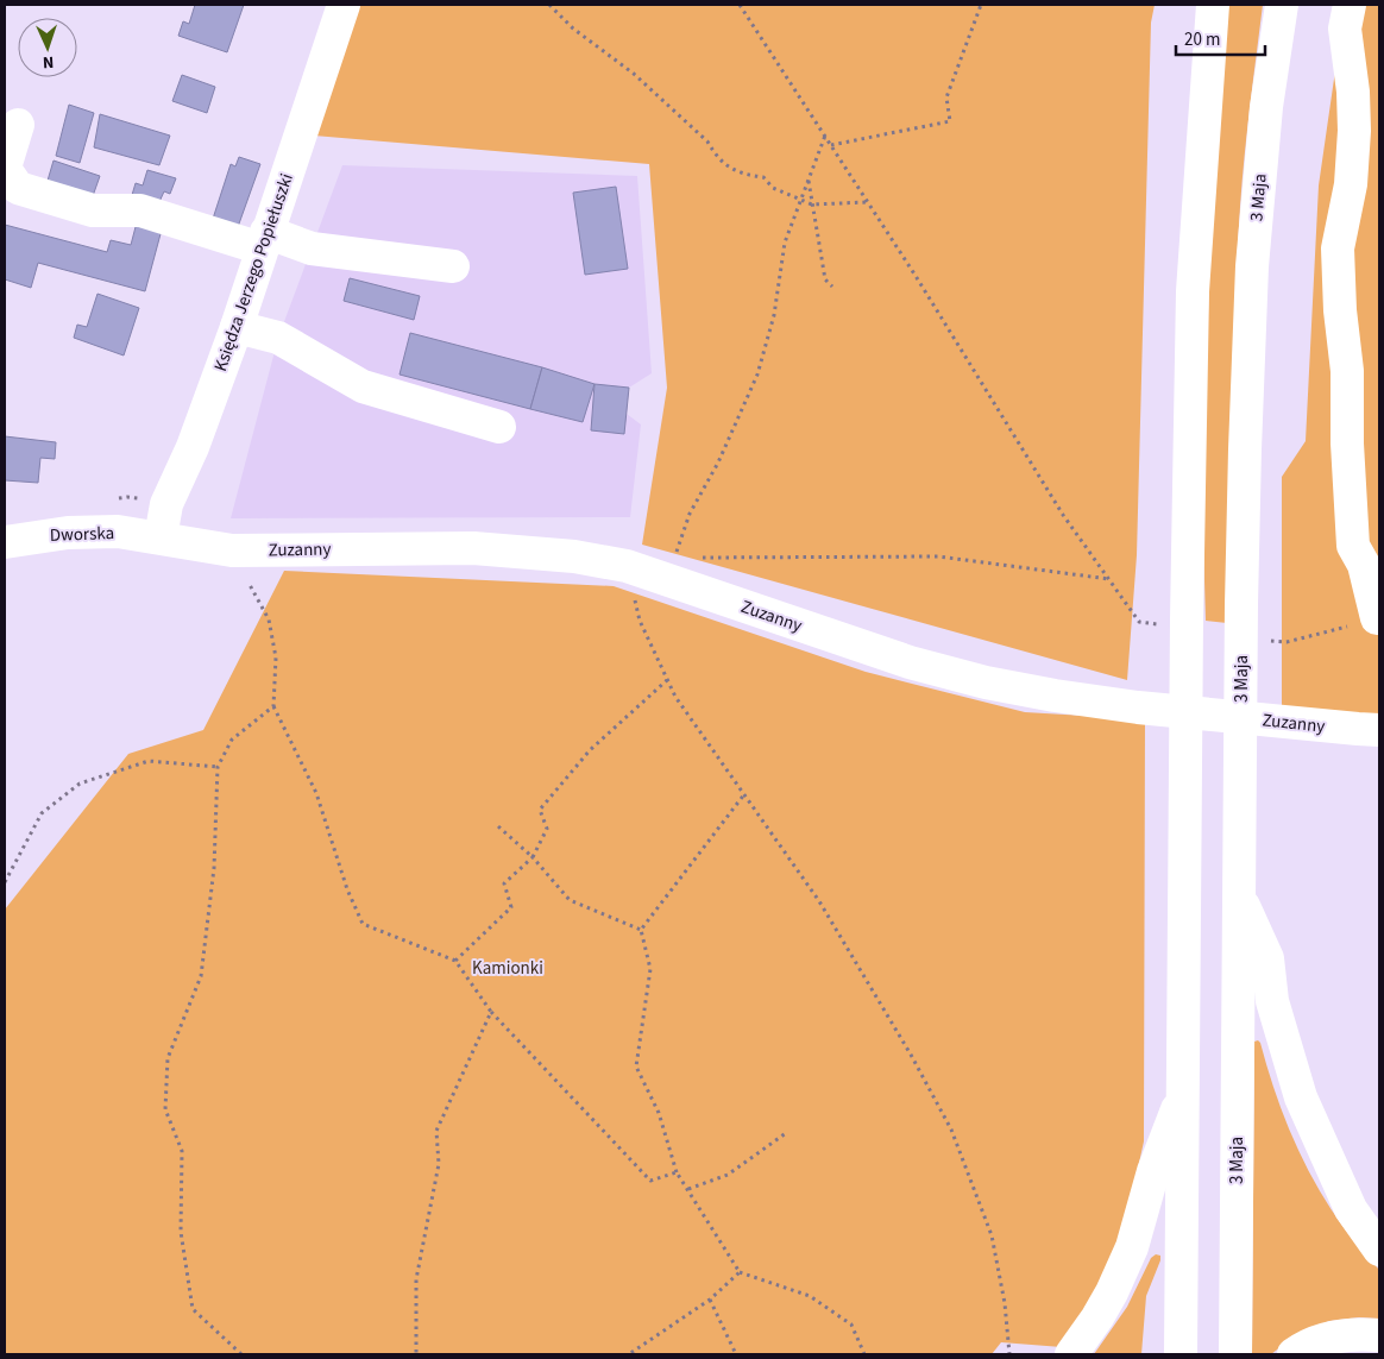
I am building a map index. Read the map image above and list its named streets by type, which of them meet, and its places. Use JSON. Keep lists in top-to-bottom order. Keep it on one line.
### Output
{"streets":{"main road":["3 Maja","Księdza Jerzego Popiełuszki","Dworska","Zuzanny"]},"crossings":[["Księdza Jerzego Popiełuszki","Dworska"],["Księdza Jerzego Popiełuszki","Zuzanny"],["Dworska","Zuzanny"]],"parks":["Kamionki"],"scale_bar":"20 m","north":"bottom"}
